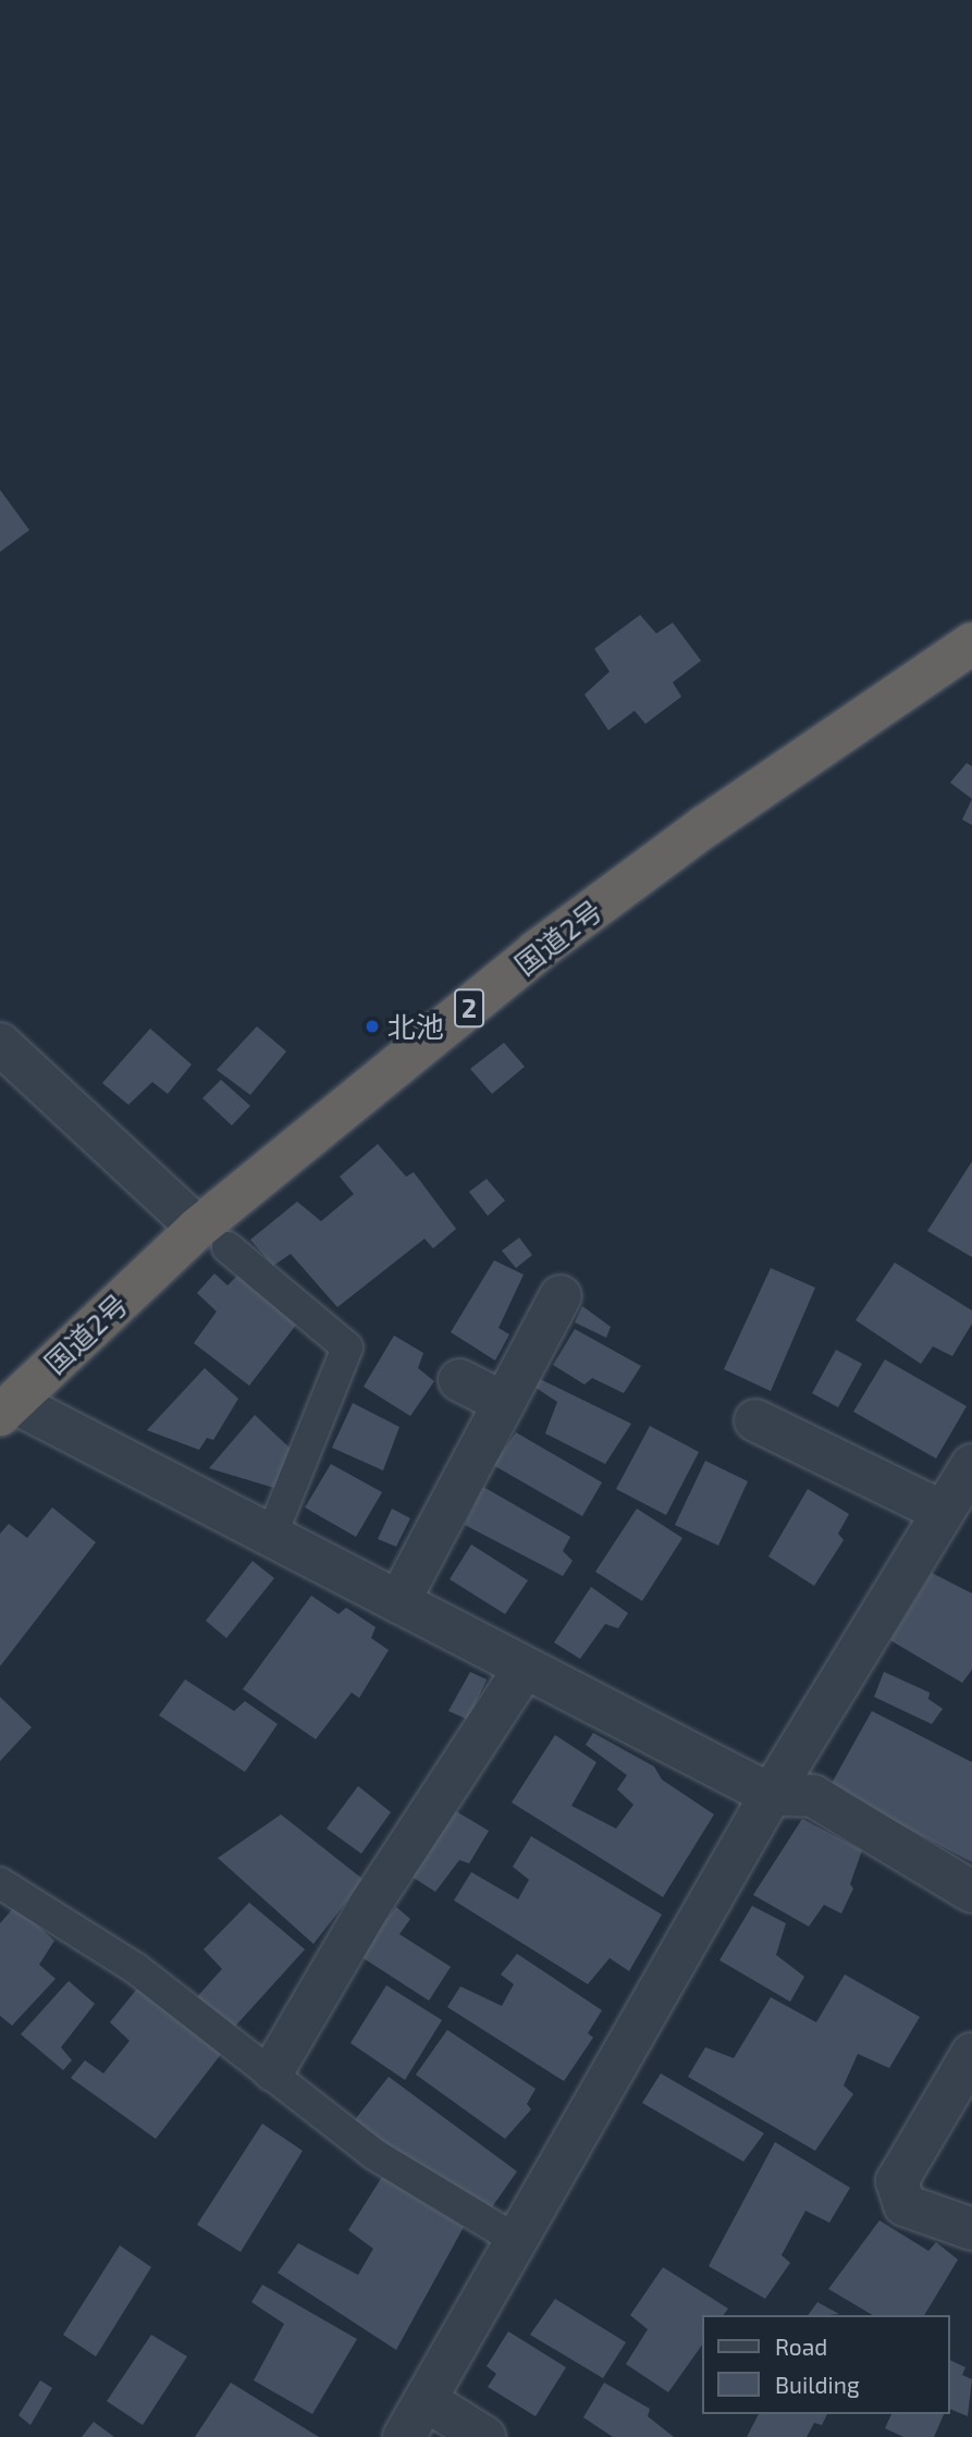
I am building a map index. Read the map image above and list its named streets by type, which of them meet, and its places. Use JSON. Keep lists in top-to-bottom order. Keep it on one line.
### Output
{"streets":{"highway":["国道2号","2"]},"places":["北池"],"legend":["Road","Building"]}
